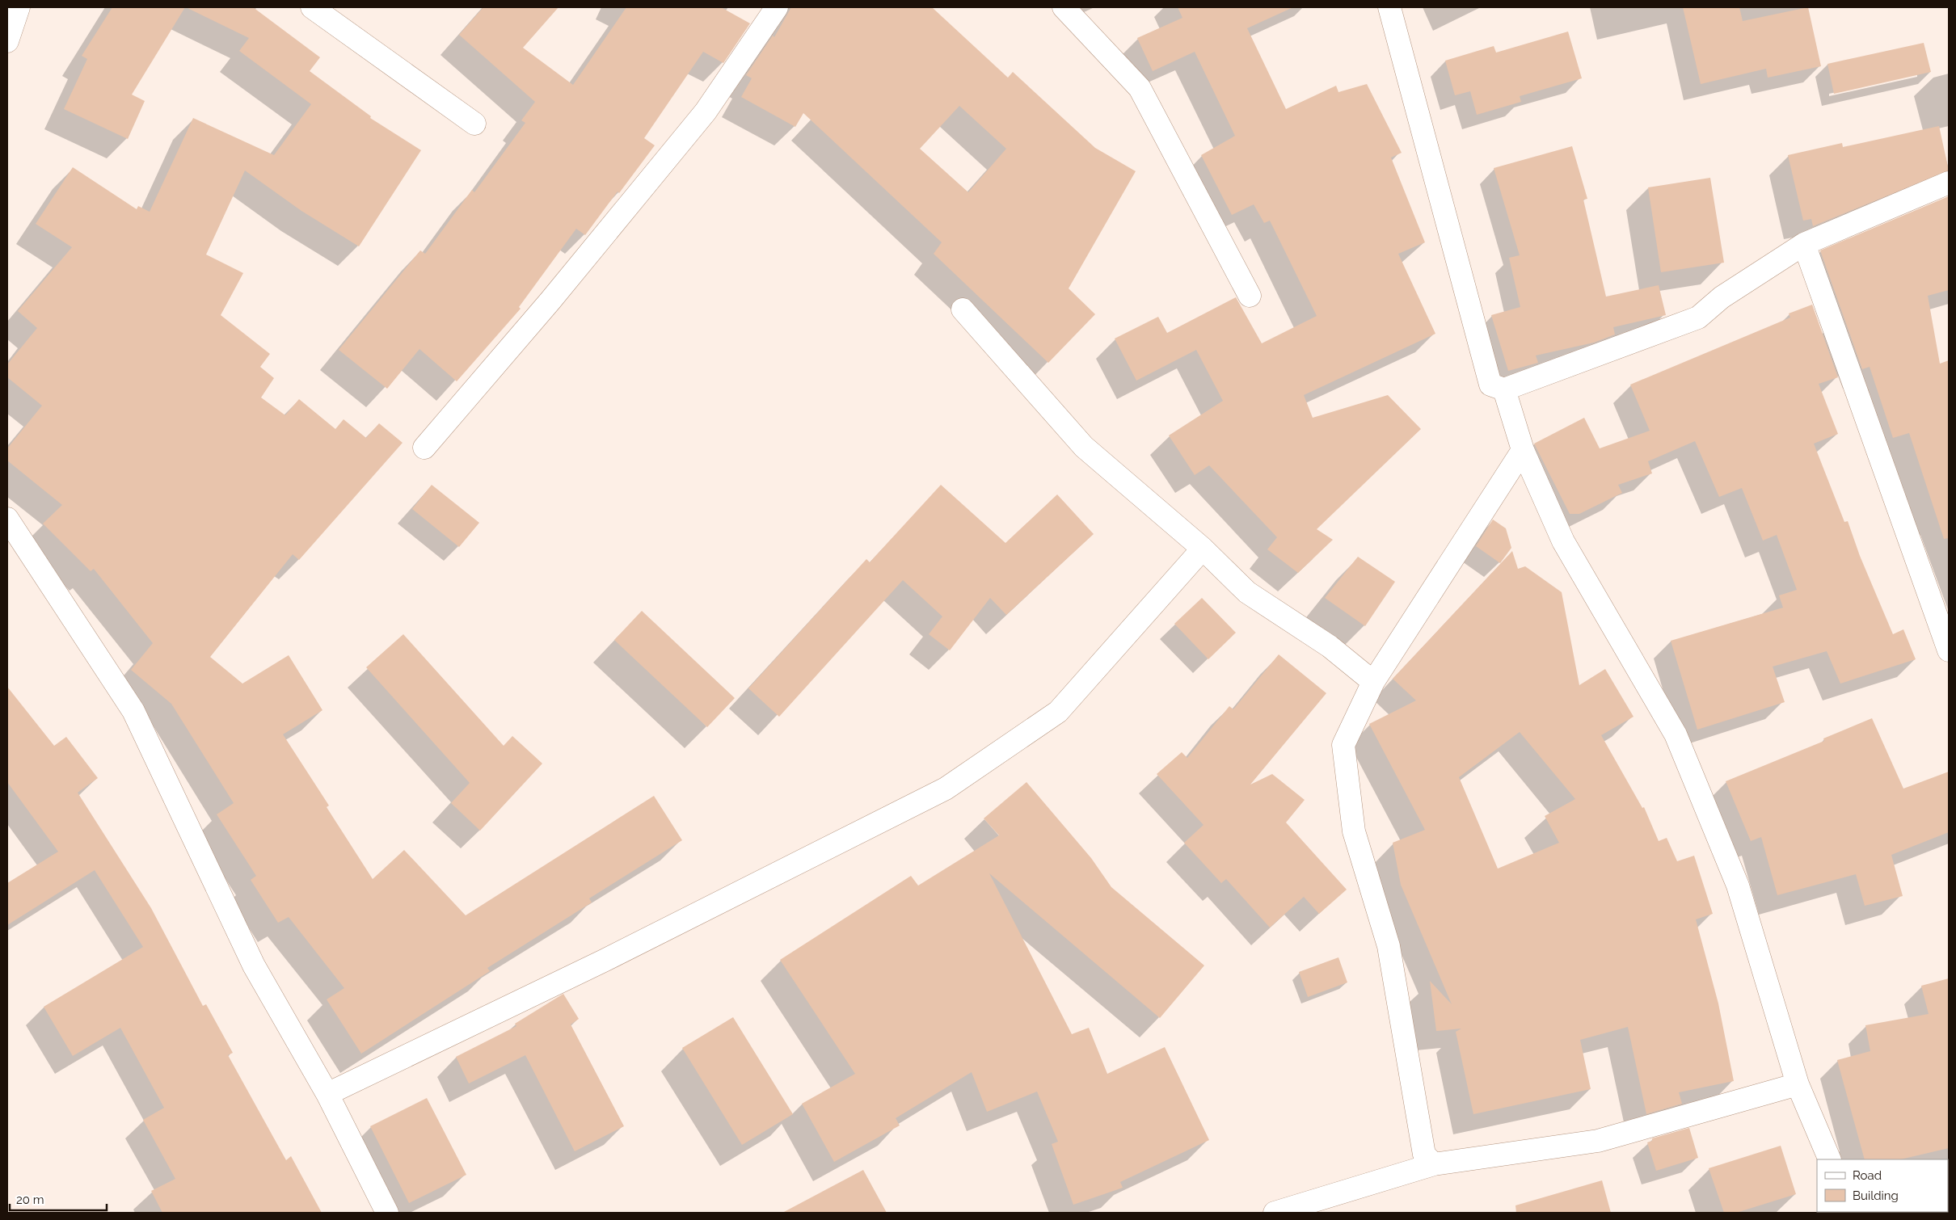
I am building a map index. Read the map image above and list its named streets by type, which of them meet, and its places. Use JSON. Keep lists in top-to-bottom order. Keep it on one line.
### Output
{"legend":["Road","Building"],"scale_bar":"20 m"}
